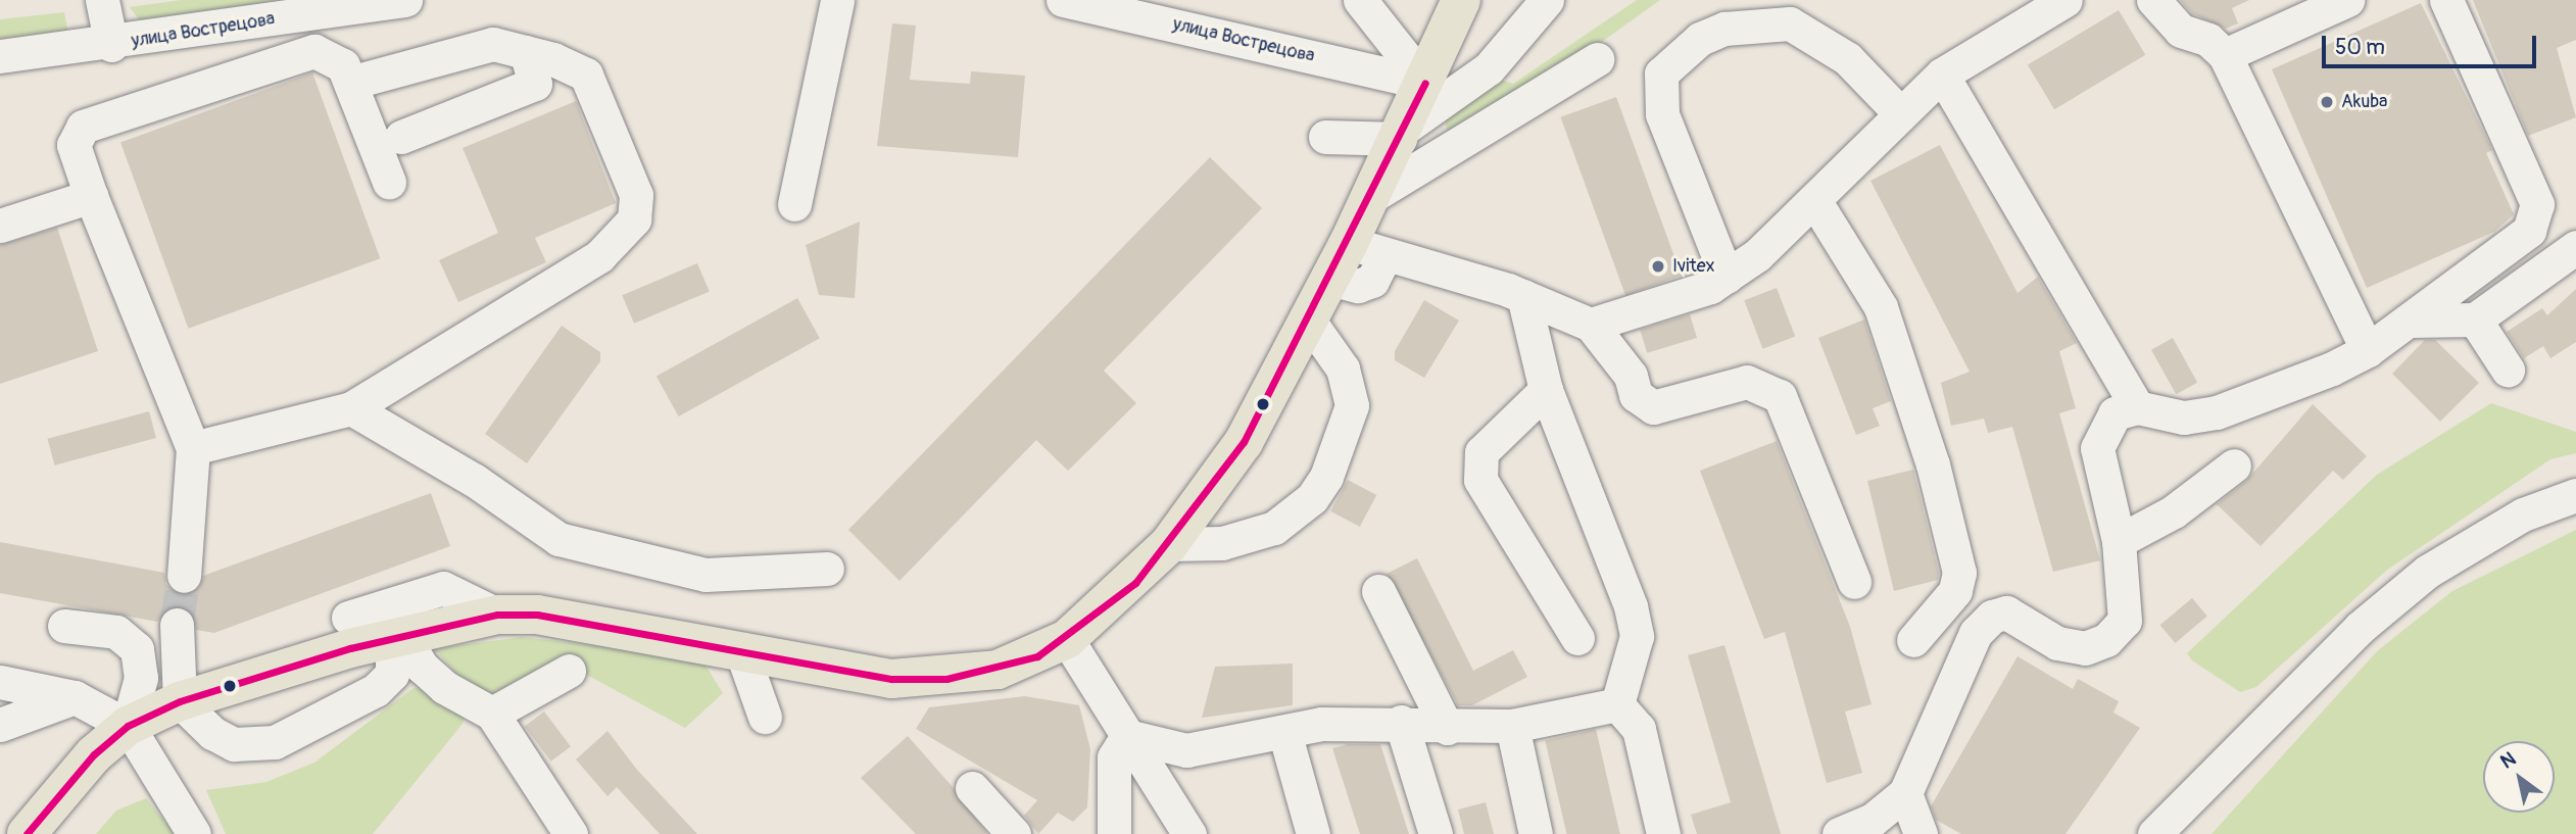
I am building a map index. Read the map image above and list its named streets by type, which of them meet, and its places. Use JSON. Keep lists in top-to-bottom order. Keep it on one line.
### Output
{"streets":{"street":["улица Вострецова"]},"places":["Akuba","Ivitex"],"scale_bar":"50 m","north":"top left"}
